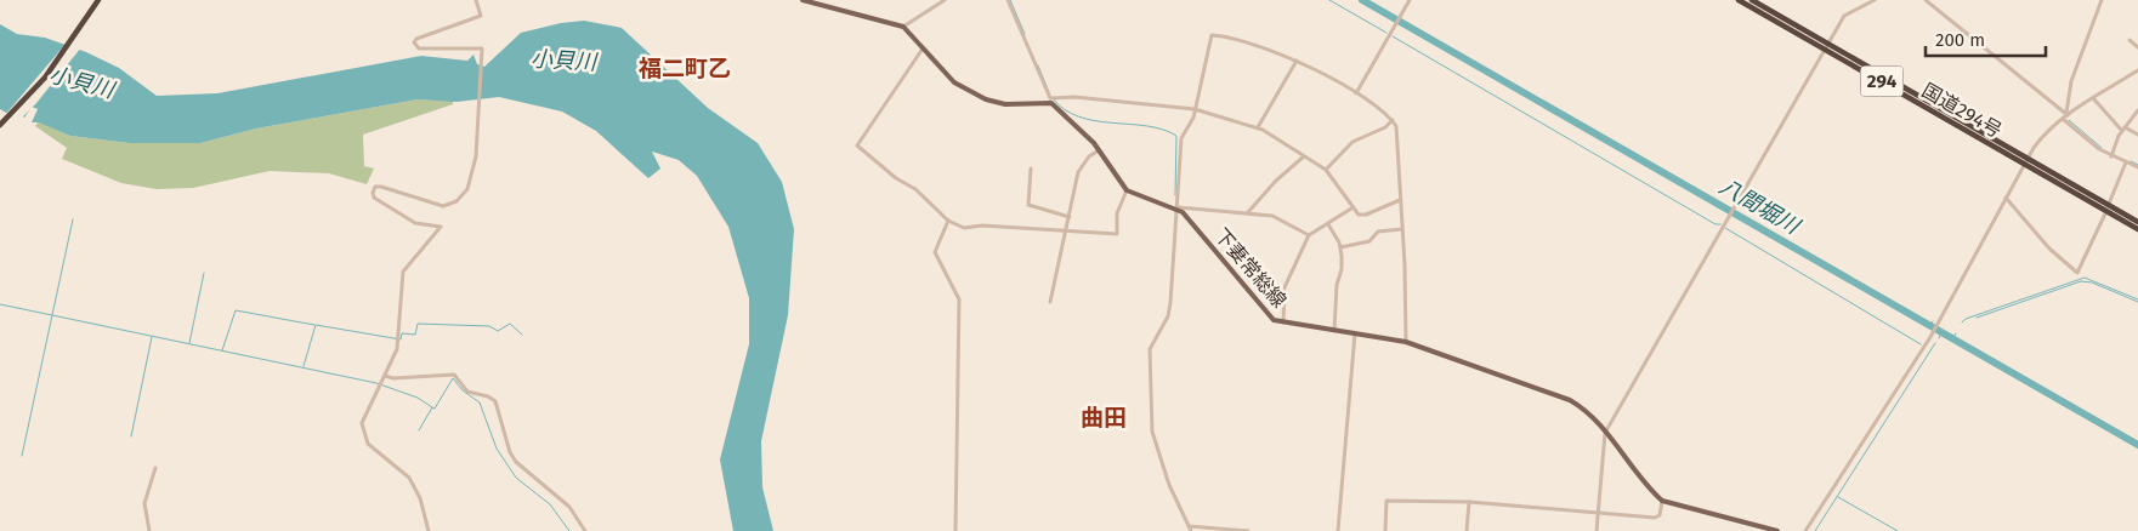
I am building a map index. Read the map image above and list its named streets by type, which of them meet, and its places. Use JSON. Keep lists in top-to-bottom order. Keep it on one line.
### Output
{"streets":{"highway":["294","国道294号"],"main road":["下妻常総線"]},"districts":["福二町乙","曲田"],"water":["小貝川","八間堀川"],"scale_bar":"200 m"}
